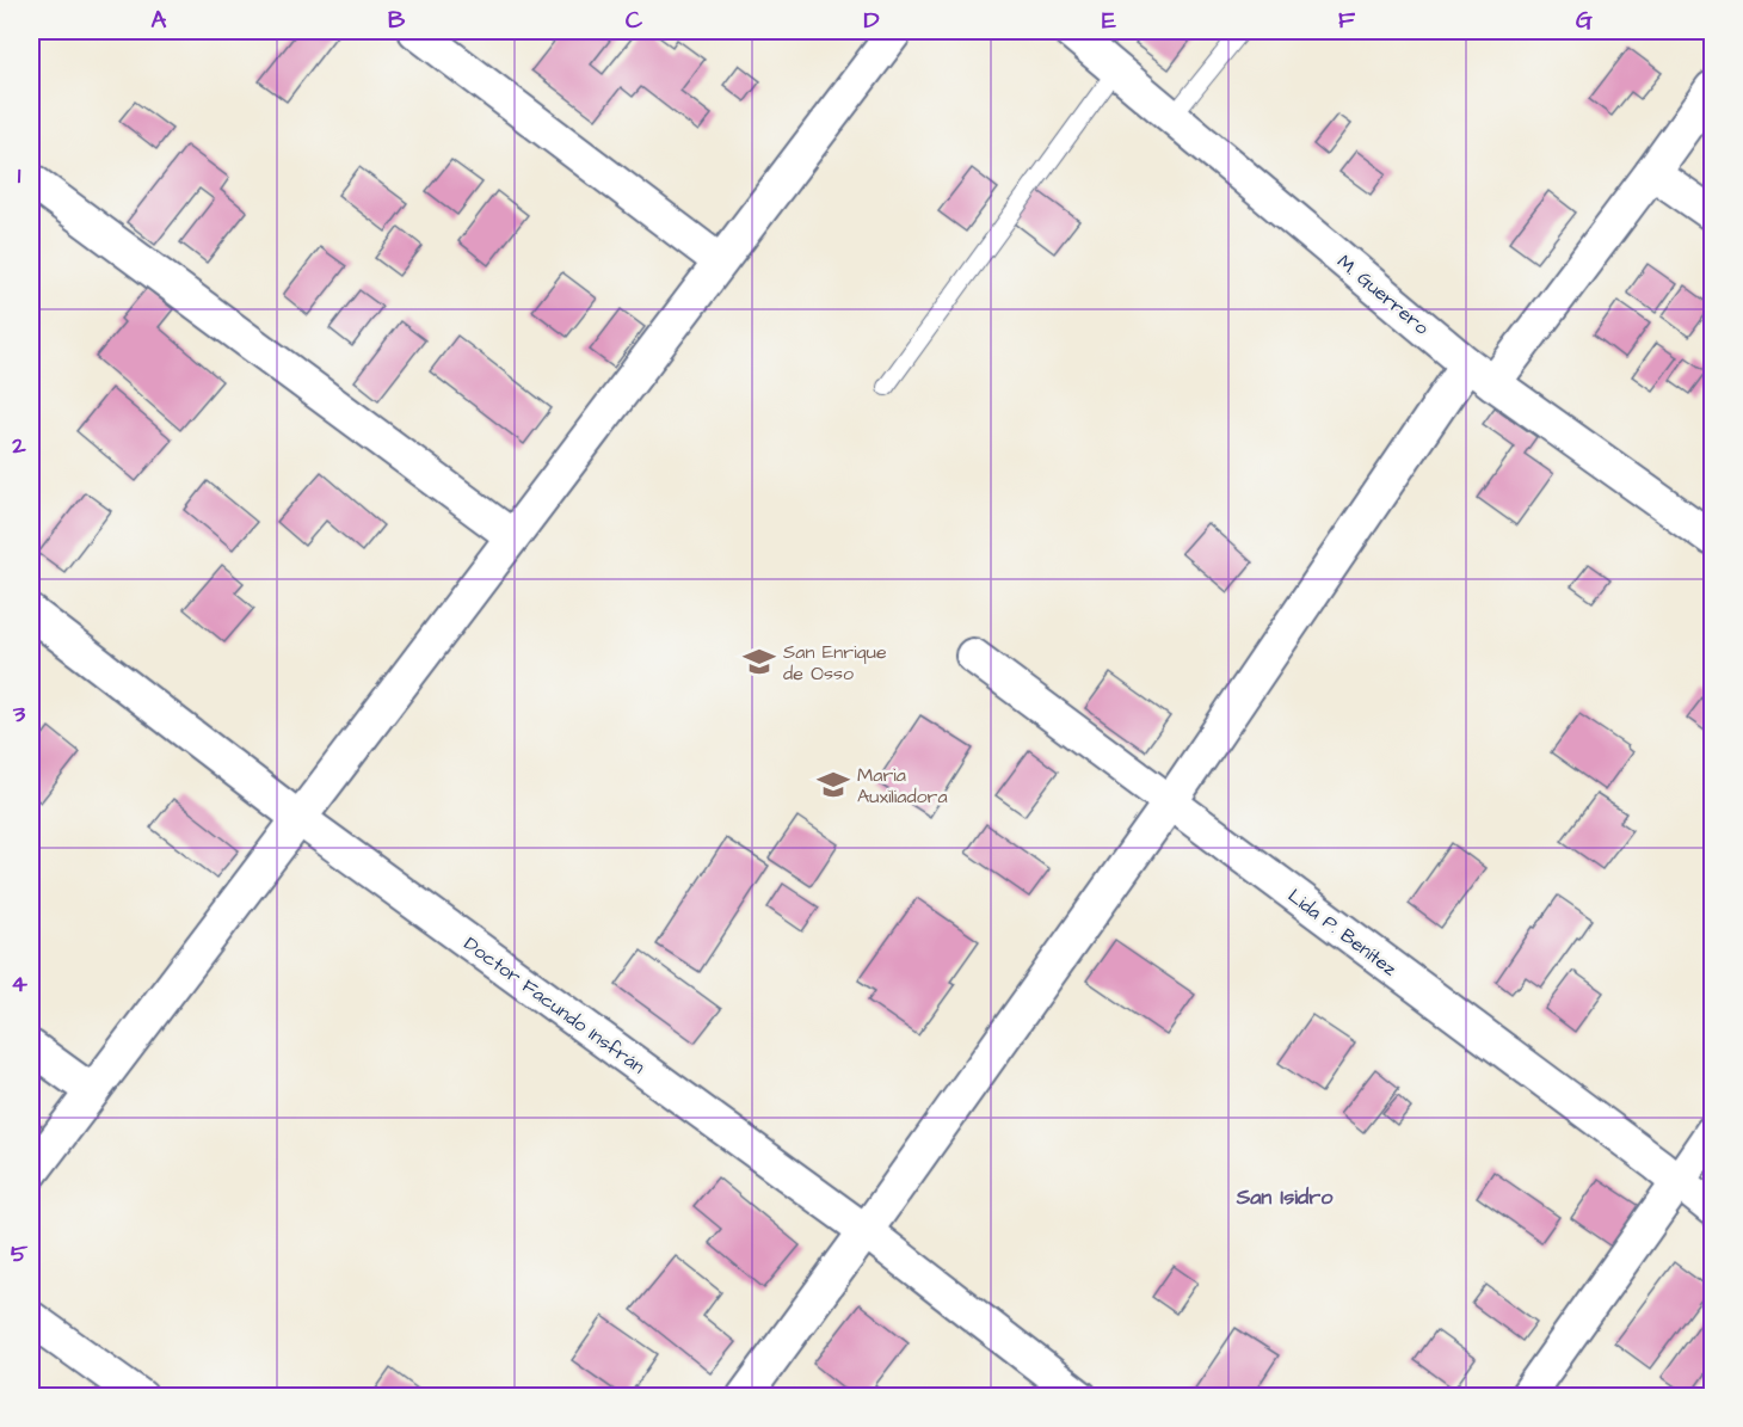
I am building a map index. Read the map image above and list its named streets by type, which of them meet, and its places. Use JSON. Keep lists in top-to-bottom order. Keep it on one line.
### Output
{"streets":{"street":["M. Guerrero","Lida P. Benítez","Doctor Facundo Insfrán"]},"districts":["San Isidro"],"places":{"school or university":["San Enrique de Osso","Maria Auxiliadora"]},"grid":{"columns":["A","B","C","D","E","F","G"],"rows":["1","2","3","4","5"]}}
